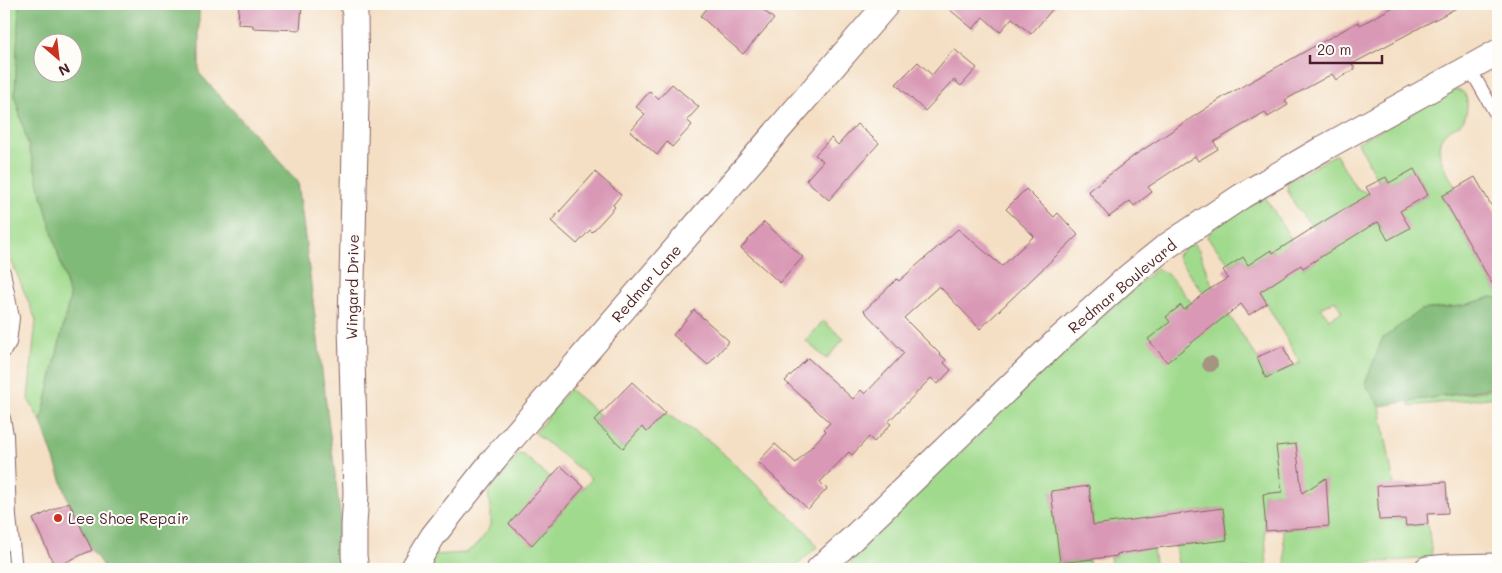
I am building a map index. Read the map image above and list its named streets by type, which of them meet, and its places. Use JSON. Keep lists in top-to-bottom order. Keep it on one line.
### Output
{"streets":{"street":["Redmar Lane","Redmar Boulevard","Wingard Drive"]},"places":["Lee Shoe Repair"],"scale_bar":"20 m","north":"bottom right"}
